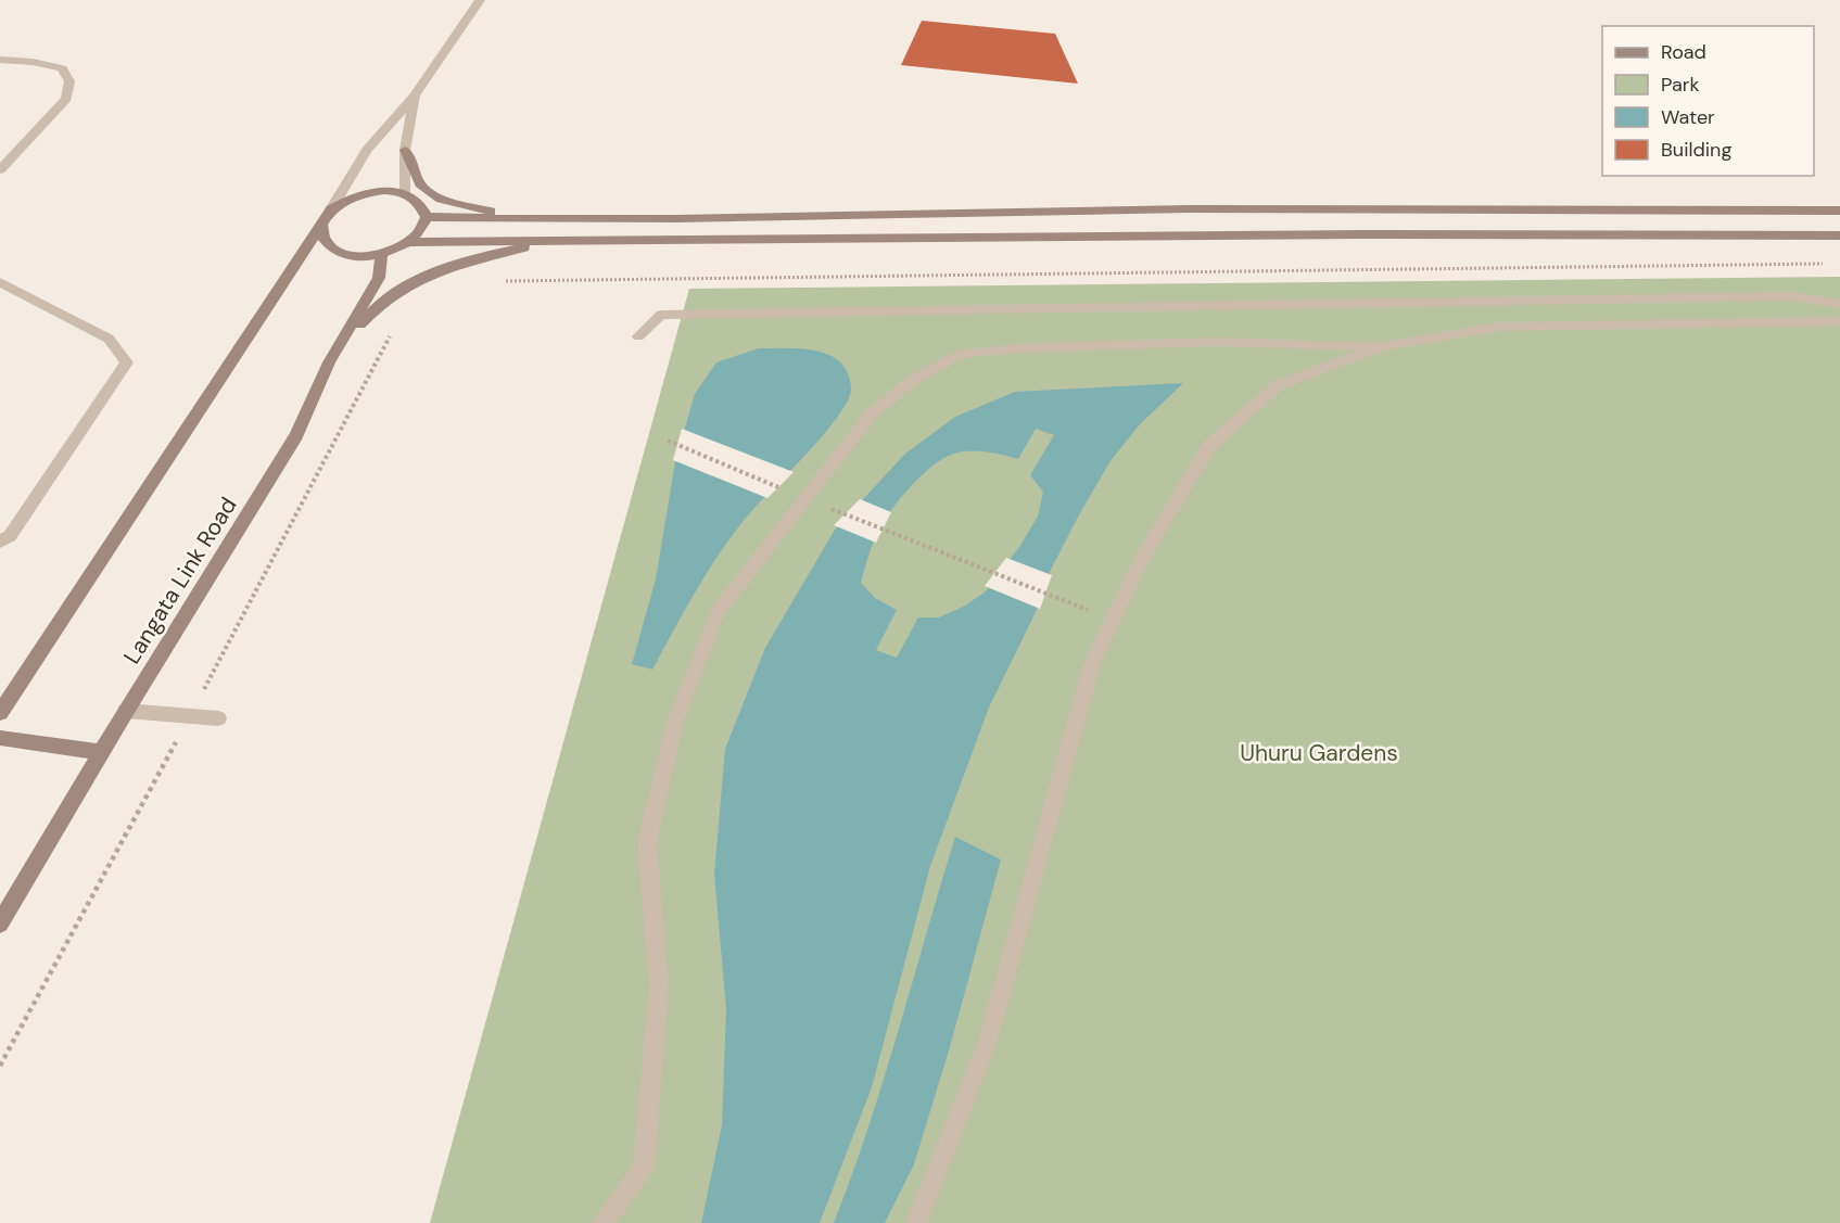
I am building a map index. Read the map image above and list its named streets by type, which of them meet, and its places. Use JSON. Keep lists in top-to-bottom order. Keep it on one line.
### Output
{"streets":{"street":["Langata Link Road"]},"parks":["Uhuru Gardens"],"legend":["Road","Park","Water","Building"]}
